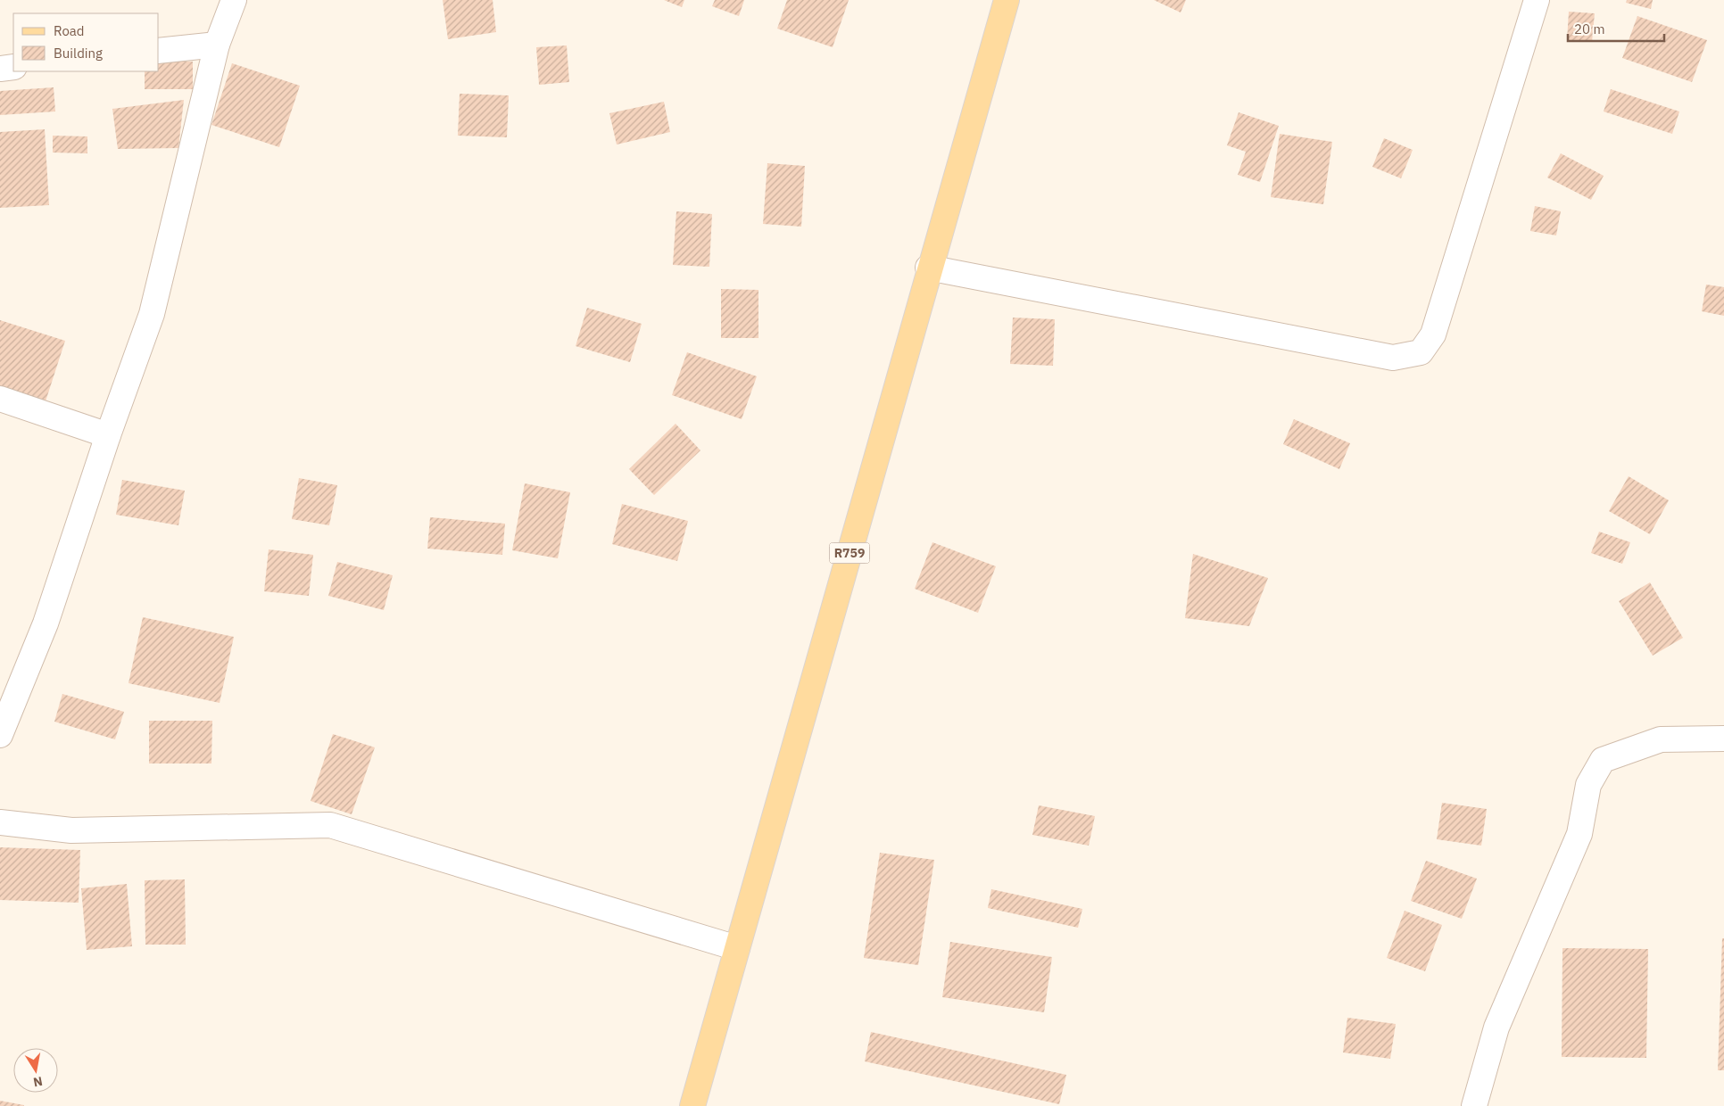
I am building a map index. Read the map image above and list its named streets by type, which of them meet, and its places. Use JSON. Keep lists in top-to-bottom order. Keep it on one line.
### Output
{"streets":{"main road":["R759"]},"legend":["Road","Building"],"scale_bar":"20 m","north":"bottom"}
